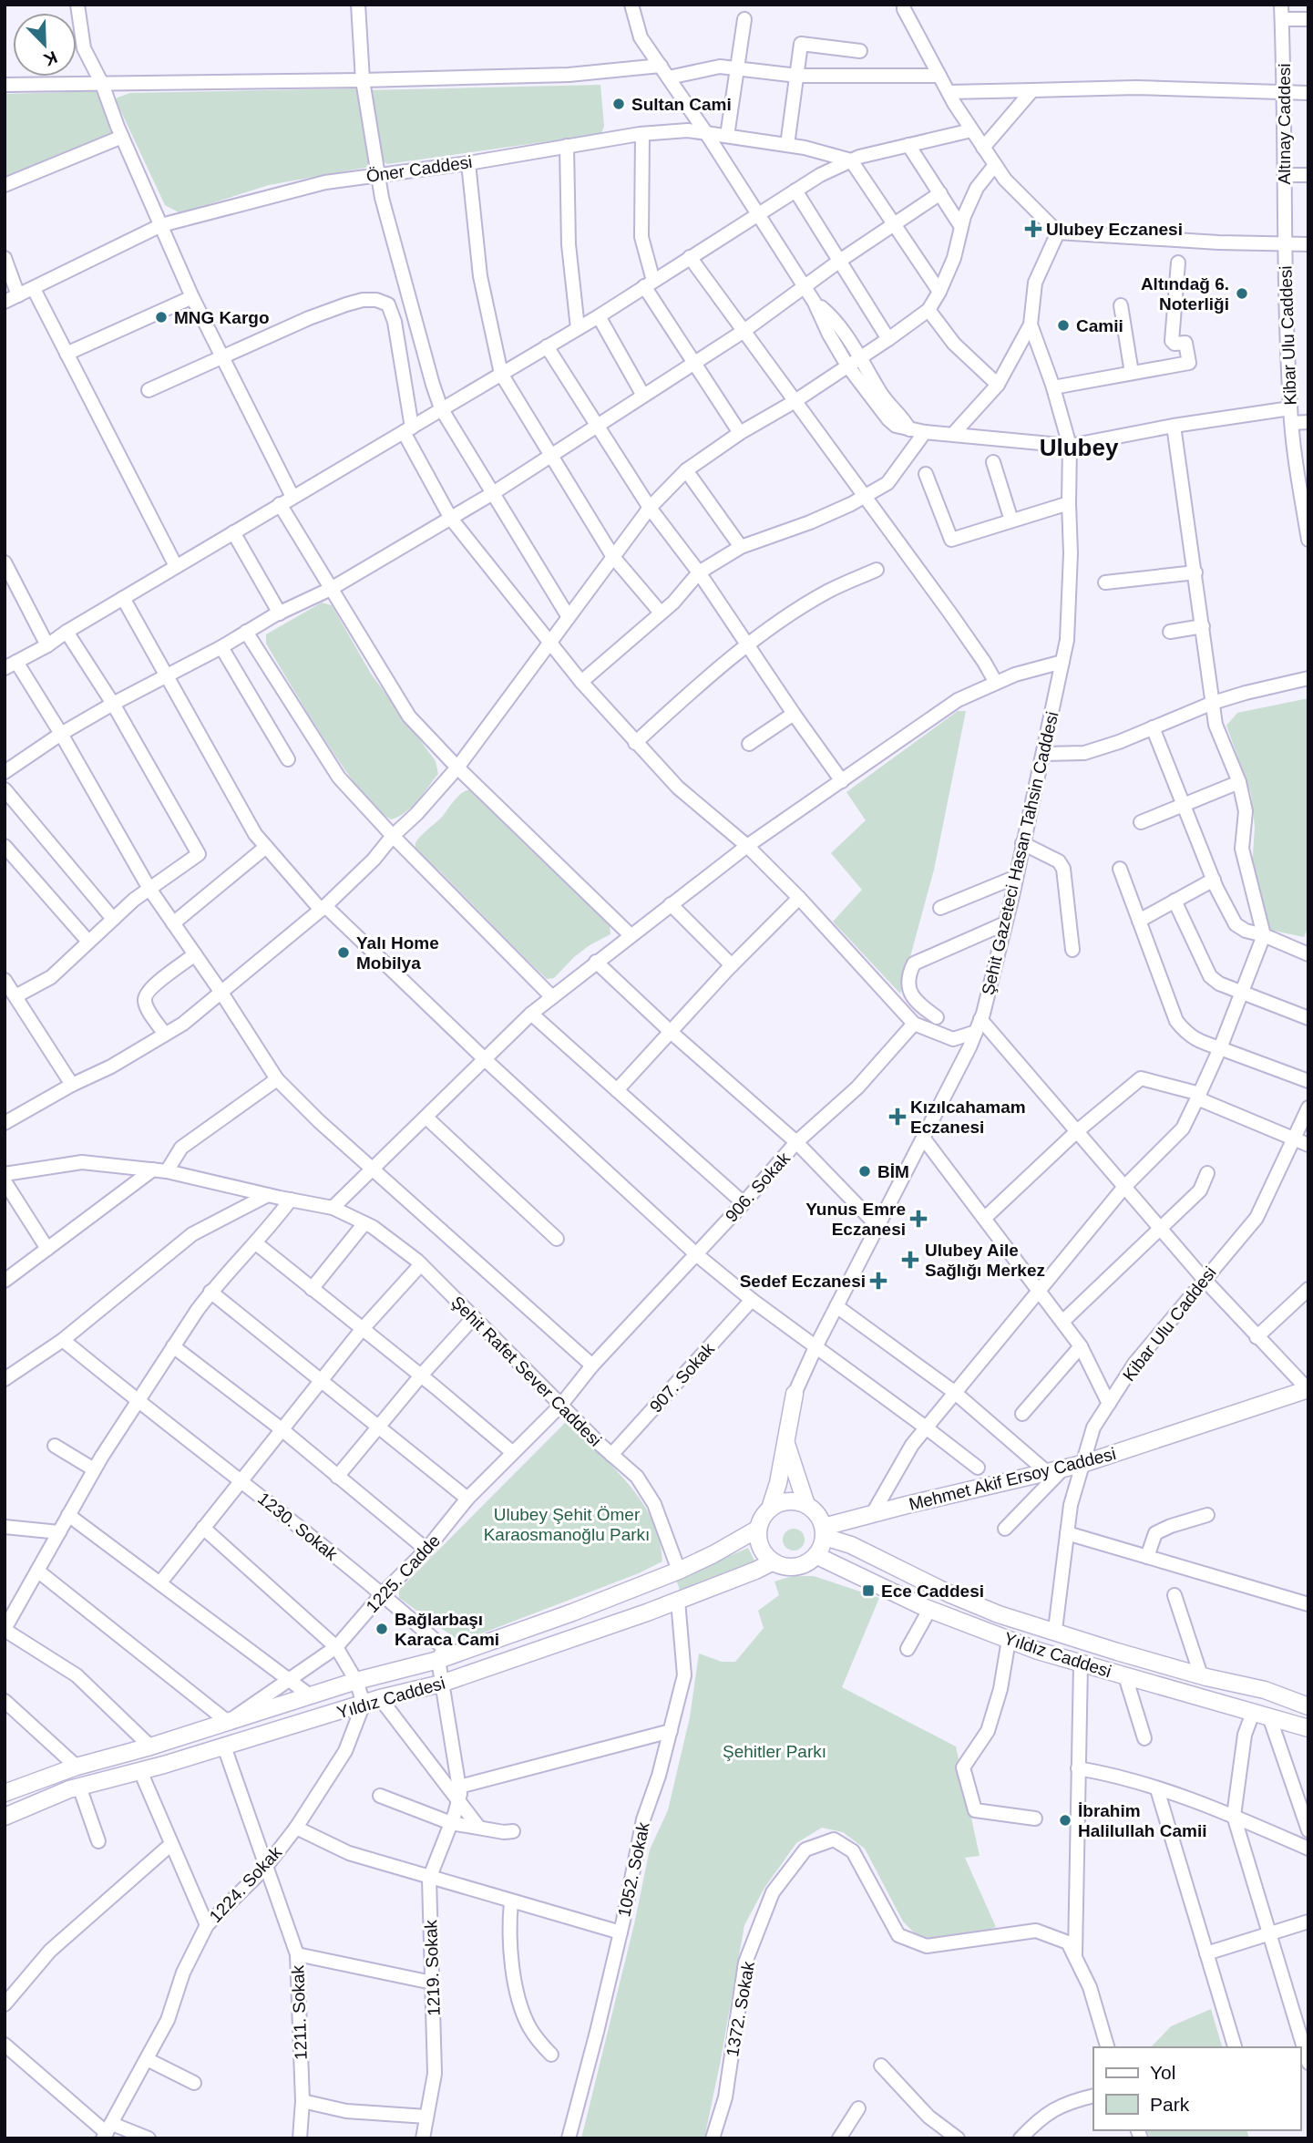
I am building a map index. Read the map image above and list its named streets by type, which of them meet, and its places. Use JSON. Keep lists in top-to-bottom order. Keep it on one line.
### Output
{"streets":{"main road":["Şehit Gazeteci Hasan Tahsin Caddesi","Mehmet Akif Ersoy Caddesi","Yıldız Caddesi"],"street":["Altınay Caddesi","Öner Caddesi","Kibar Ulu Caddesi","906. Sokak","Şehit Rafet Sever Caddesi","907. Sokak","1230. Sokak","1225. Cadde","1052. Sokak","1224. Sokak","1219. Sokak","1372. Sokak","1211. Sokak"]},"crossings":[["Altınay Caddesi","Kibar Ulu Caddesi"],["Kibar Ulu Caddesi","Mehmet Akif Ersoy Caddesi"],["Kibar Ulu Caddesi","Yıldız Caddesi"],["Şehit Gazeteci Hasan Tahsin Caddesi","Mehmet Akif Ersoy Caddesi"],["Şehit Gazeteci Hasan Tahsin Caddesi","Yıldız Caddesi"],["906. Sokak","Şehit Rafet Sever Caddesi"],["906. Sokak","1225. Cadde"],["Şehit Rafet Sever Caddesi","907. Sokak"],["Şehit Rafet Sever Caddesi","1225. Cadde"],["Şehit Rafet Sever Caddesi","Yıldız Caddesi"],["Mehmet Akif Ersoy Caddesi","Yıldız Caddesi"],["1230. Sokak","1225. Cadde"],["1230. Sokak","Yıldız Caddesi"],["1225. Cadde","Yıldız Caddesi"],["Yıldız Caddesi","1052. Sokak"],["Yıldız Caddesi","1224. Sokak"],["Yıldız Caddesi","1211. Sokak"],["1224. Sokak","1211. Sokak"]],"districts":["Ulubey"],"parks":["Ulubey Şehit Ömer Karaosmanoğlu Parkı","Şehitler Parkı"],"places":{"other":["Sultan Cami","Altındağ 6. Noterliği","MNG Kargo","Camii","Yalı Home Mobilya","BİM","Bağlarbaşı Karaca Cami","İbrahim Halilullah Camii"],"health":["Ulubey Eczanesi","Kızılcahamam Eczanesi","Yunus Emre Eczanesi","Ulubey Aile Sağlığı Merkez","Sedef Eczanesi"],"transit":["Ece Caddesi"]},"legend":["Yol","Park"],"north":"bottom right"}
